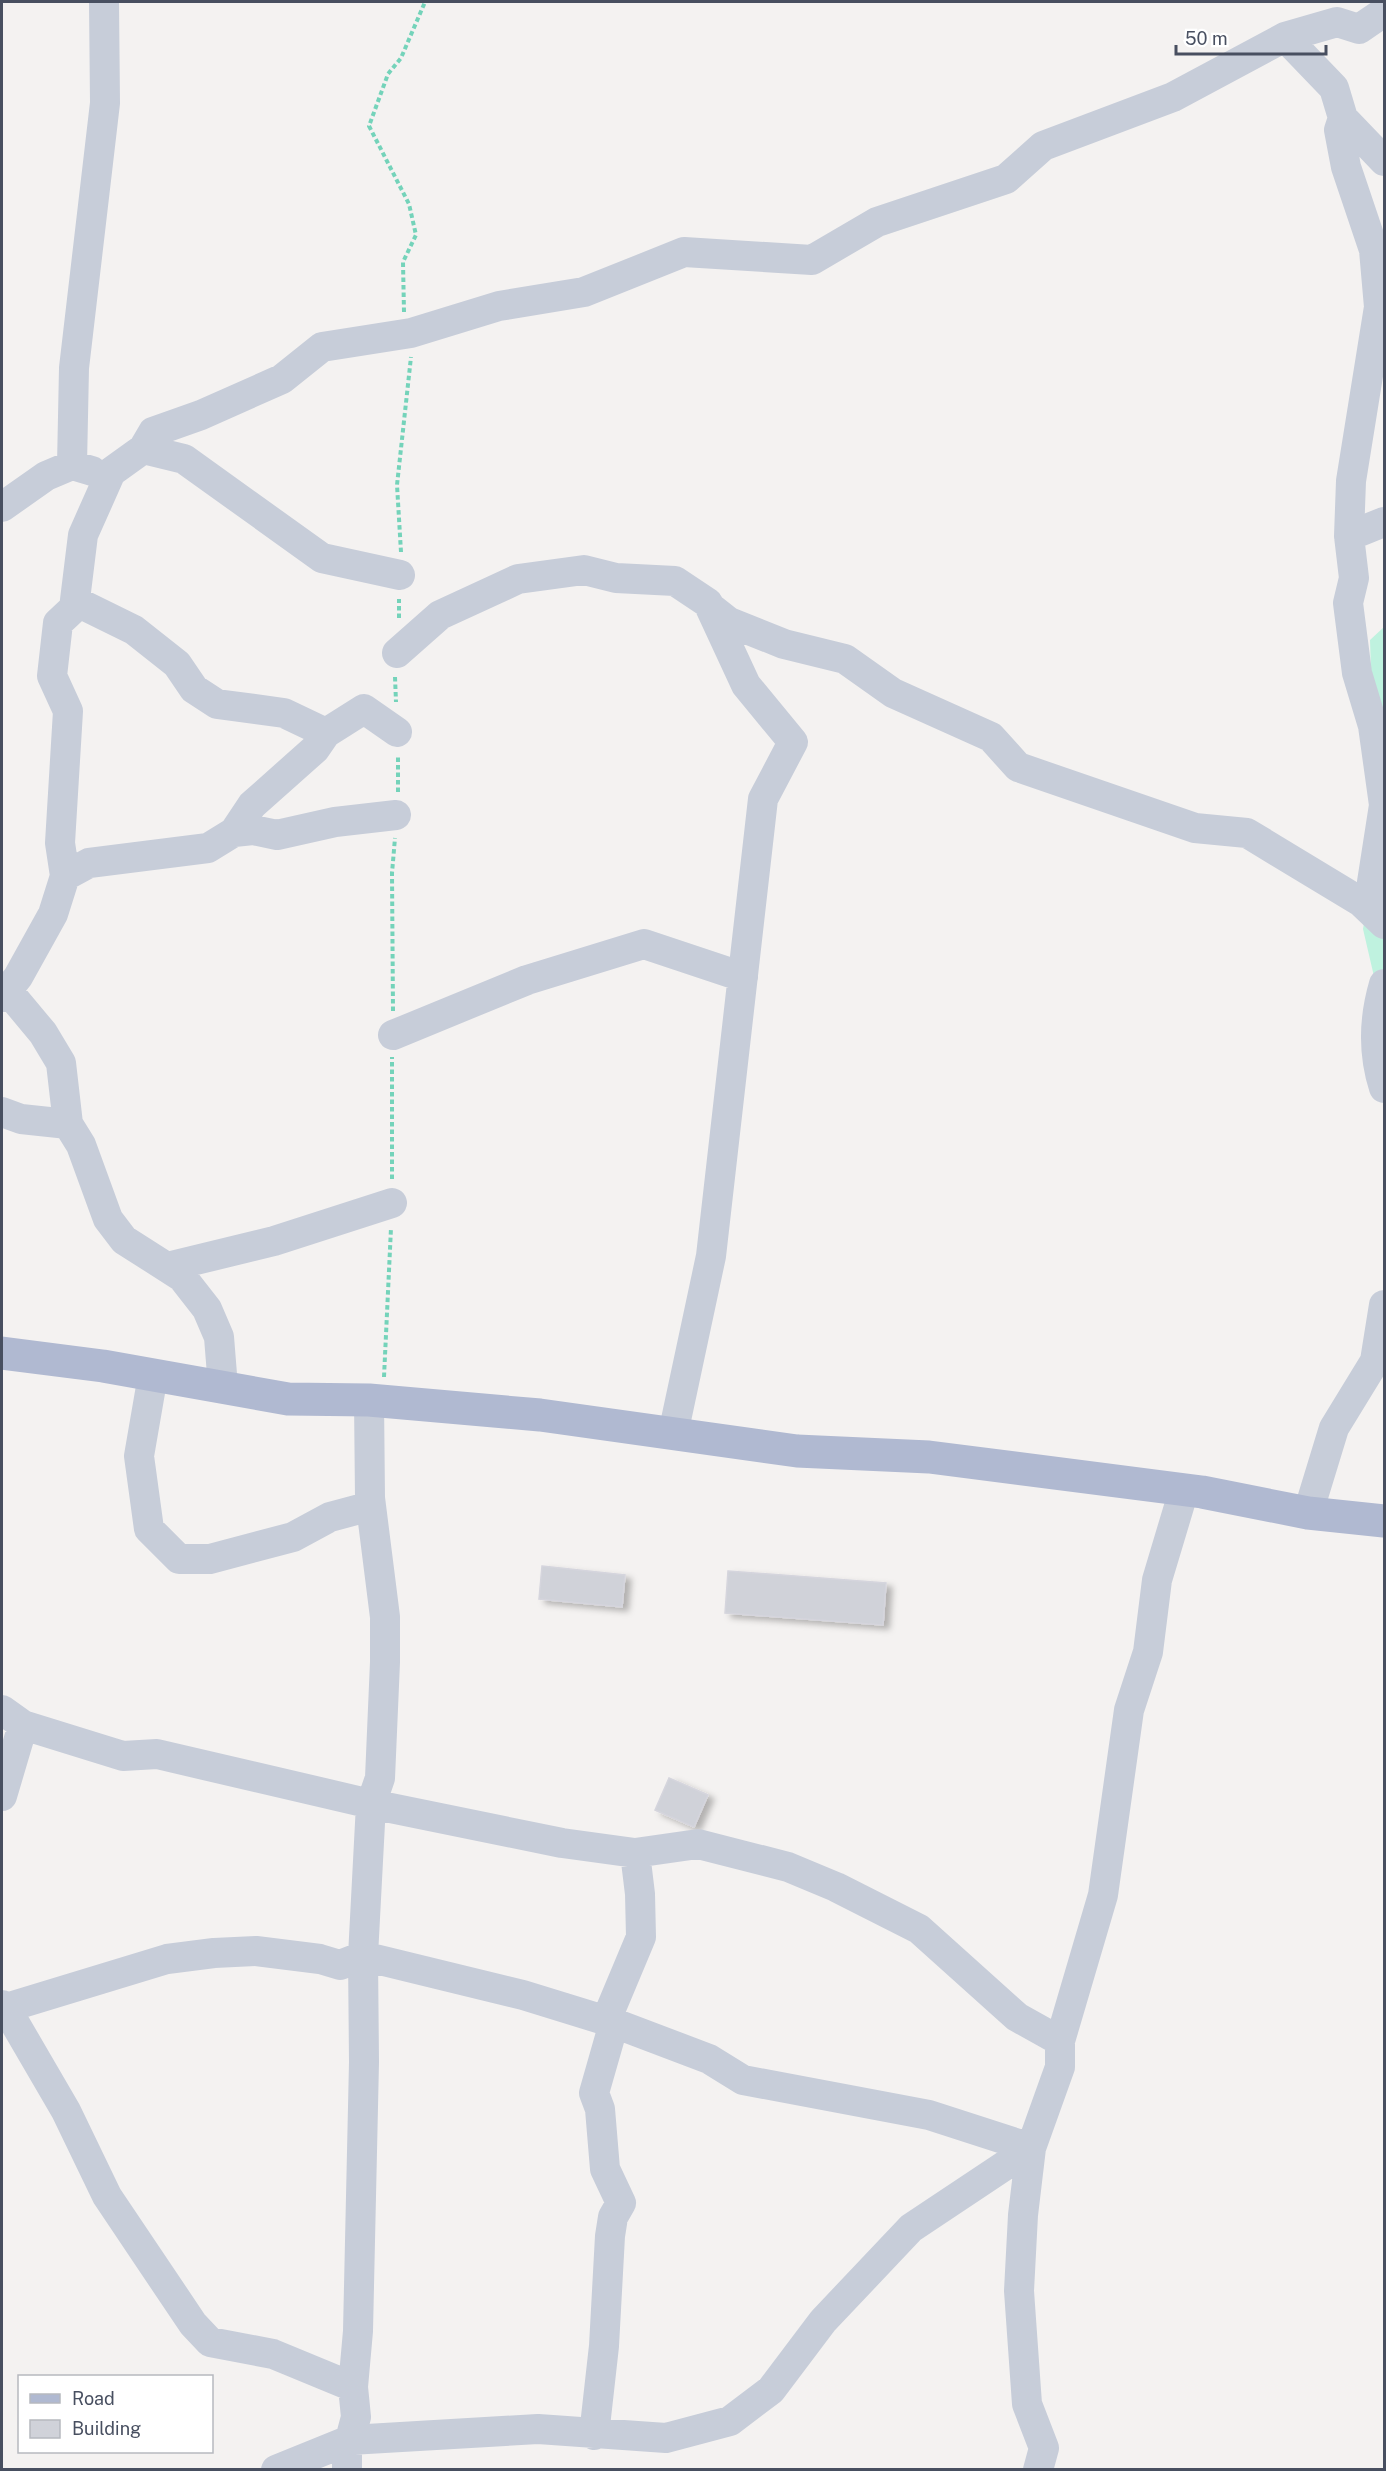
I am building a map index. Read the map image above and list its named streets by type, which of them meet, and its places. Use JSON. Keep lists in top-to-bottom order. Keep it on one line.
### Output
{"legend":["Road","Building"],"scale_bar":"50 m"}
